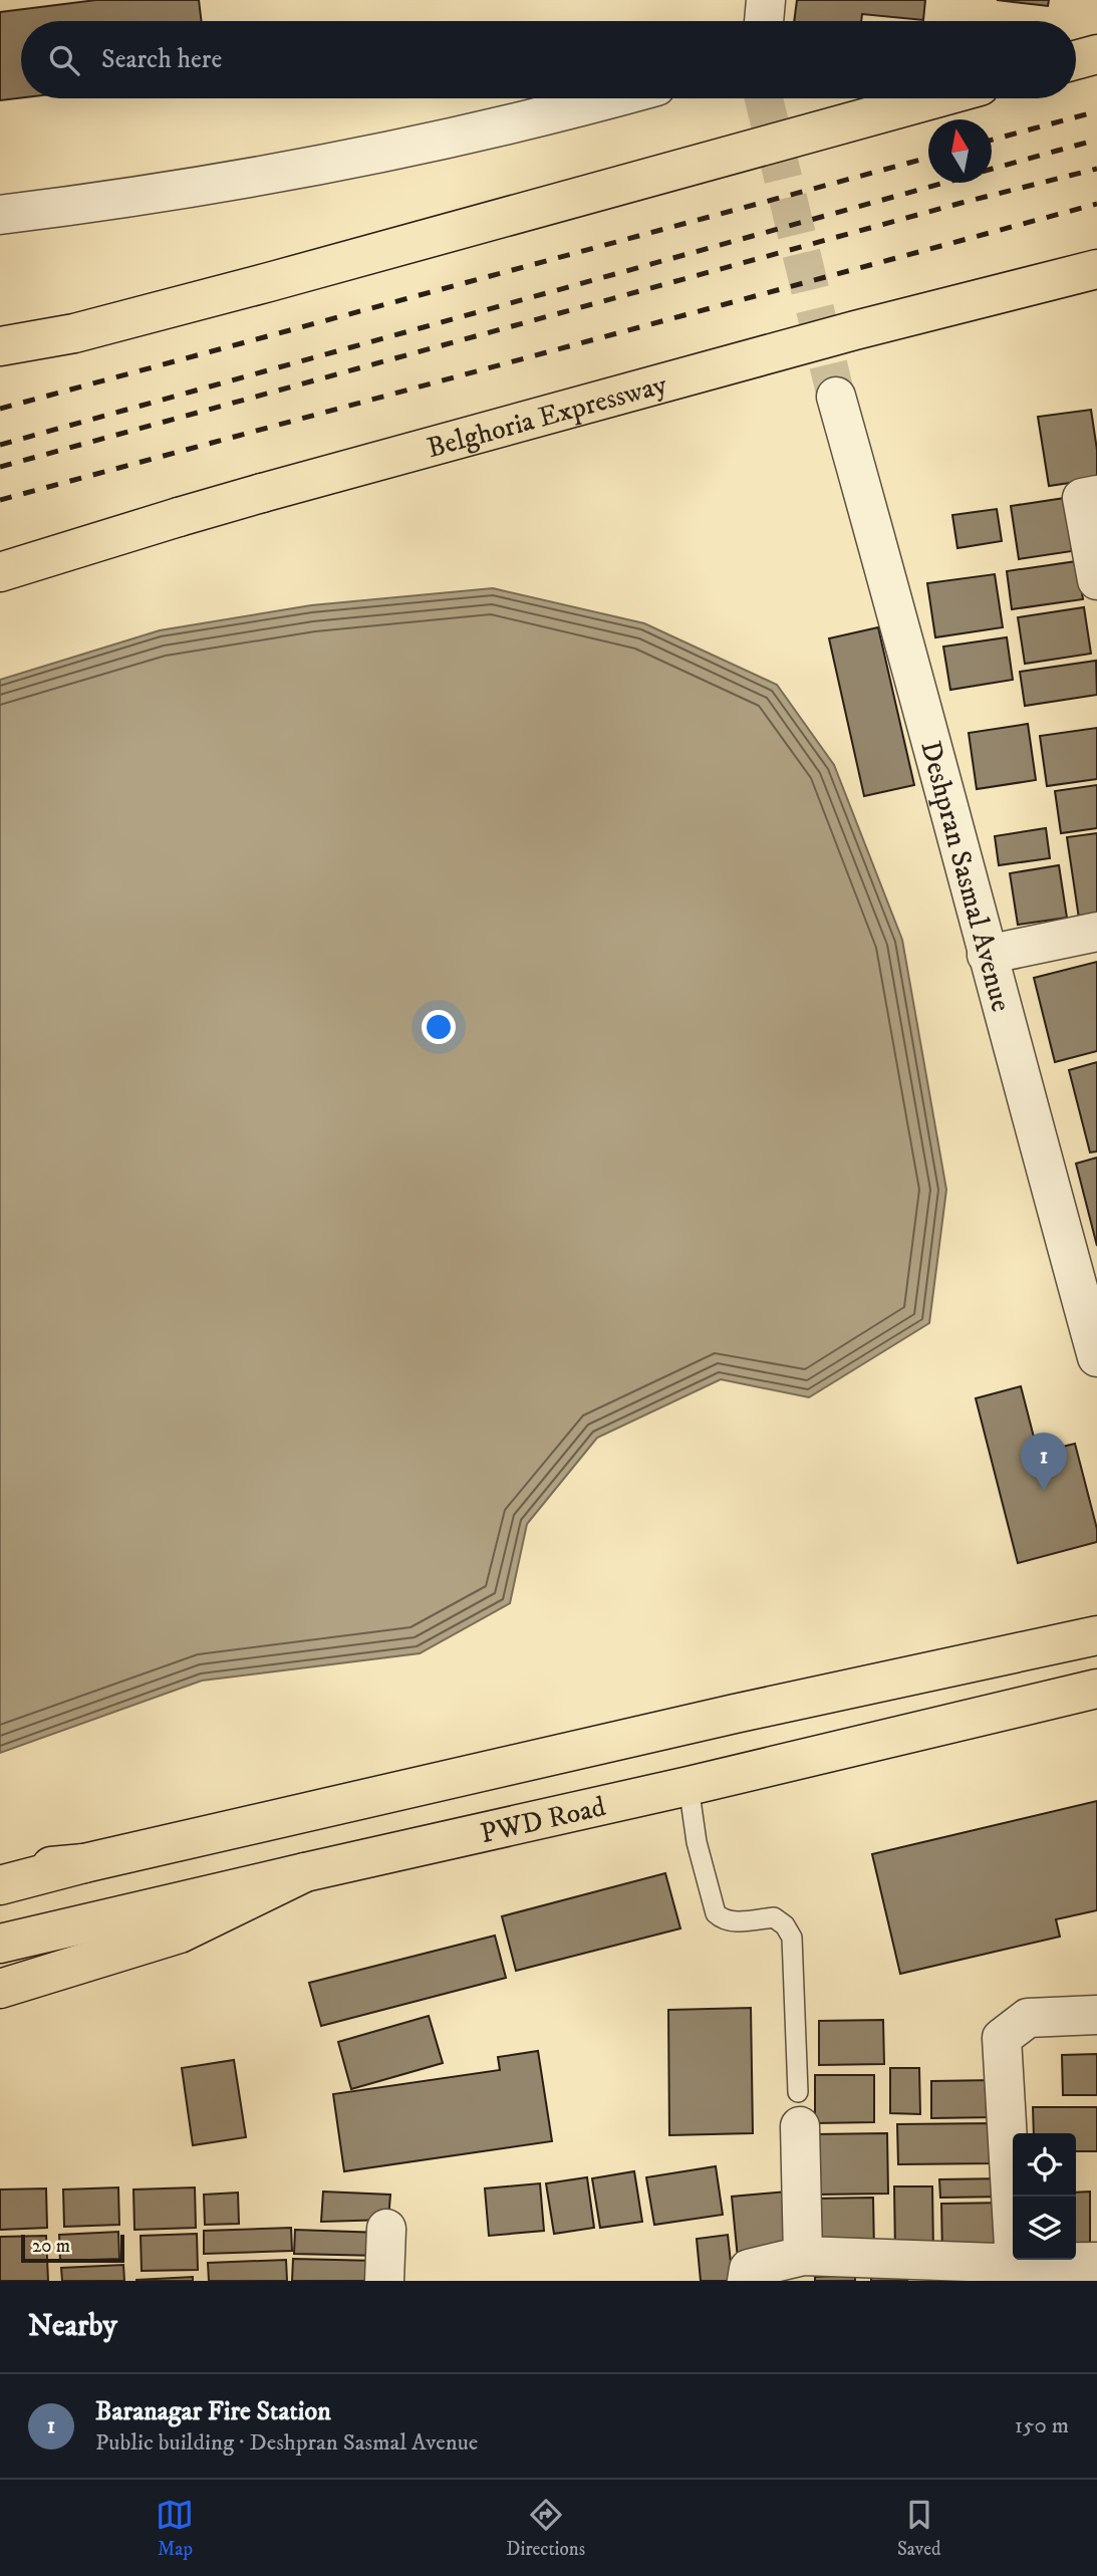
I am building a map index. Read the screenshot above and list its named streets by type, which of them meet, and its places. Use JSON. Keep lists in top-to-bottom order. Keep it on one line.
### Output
{"streets":{"main road":["Belghoria Expressway","PWD Road"],"street":["Deshpran Sasmal Avenue"]},"scale_bar":"20 m","north":"top","page":{"search":"Search here","pins":"1","scale":"20 m","heading":"Nearby","list":[{"mark":"1","name":"Baranagar Fire Station","note":"Public building · Deshpran Sasmal Avenue","value":"150 m"}],"nav":["Map","Directions","Saved"]}}
